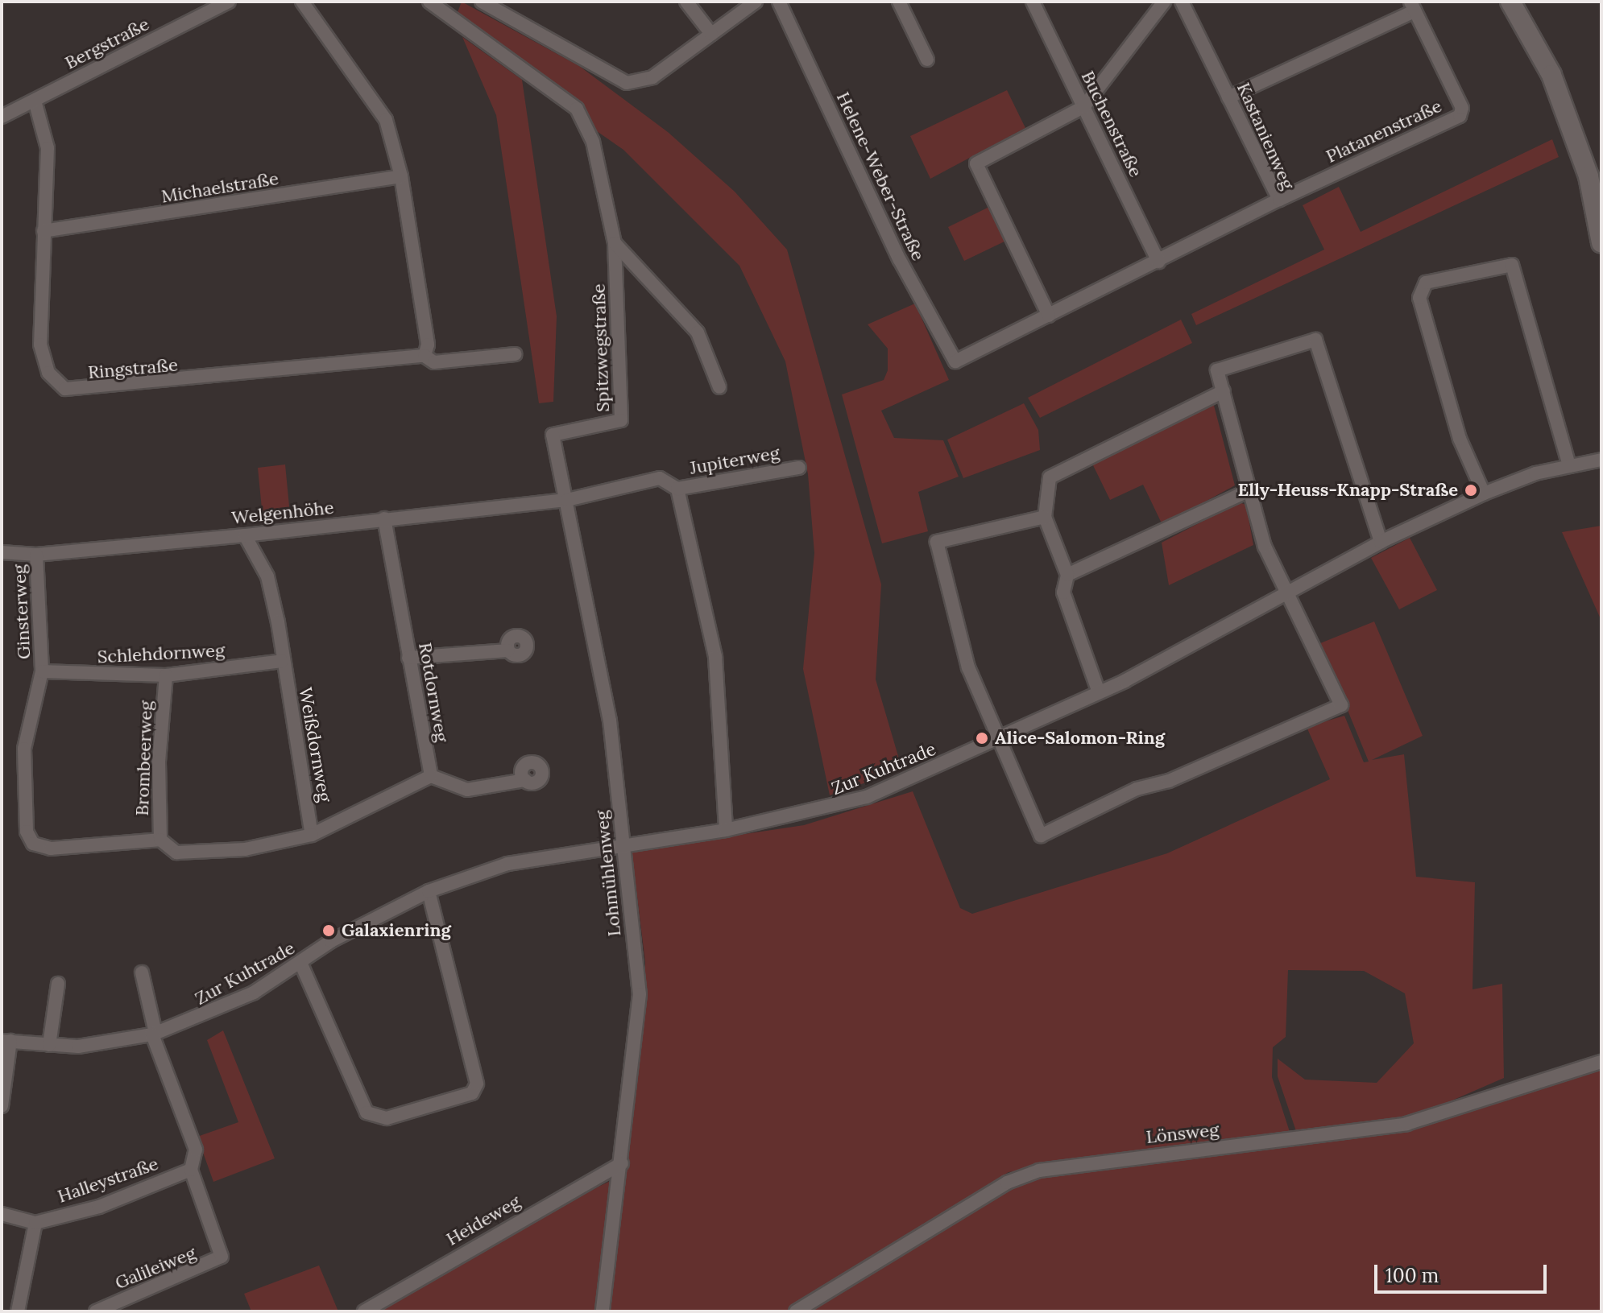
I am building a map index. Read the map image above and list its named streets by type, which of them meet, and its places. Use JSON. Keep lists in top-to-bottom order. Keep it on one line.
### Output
{"streets":{"street":["Bergstraße","Buchenstraße","Platanenstraße","Kastanienweg","Helene-Weber-Straße","Michaelstraße","Spitzwegstraße","Ringstraße","Jupiterweg","Welgenhöhe","Ginsterweg","Schlehdornweg","Rotdornweg","Weißdornweg","Brombeerweg","Zur Kuhtrade","Lohmühlenweg","Lönsweg","Halleystraße","Heideweg","Galileiweg"]},"crossings":[["Bergstraße","Ringstraße"],["Buchenstraße","Kastanienweg"],["Platanenstraße","Kastanienweg"],["Kastanienweg","Helene-Weber-Straße"],["Michaelstraße","Ringstraße"],["Spitzwegstraße","Lohmühlenweg"],["Jupiterweg","Welgenhöhe"],["Jupiterweg","Lohmühlenweg"],["Welgenhöhe","Ginsterweg"],["Welgenhöhe","Rotdornweg"],["Welgenhöhe","Weißdornweg"],["Welgenhöhe","Lohmühlenweg"],["Ginsterweg","Schlehdornweg"],["Ginsterweg","Brombeerweg"],["Schlehdornweg","Weißdornweg"],["Schlehdornweg","Brombeerweg"],["Rotdornweg","Weißdornweg"],["Weißdornweg","Brombeerweg"],["Zur Kuhtrade","Lohmühlenweg"],["Lohmühlenweg","Heideweg"],["Halleystraße","Galileiweg"]],"places":["Elly-Heuss-Knapp-Straße","Alice-Salomon-Ring","Galaxienring"],"scale_bar":"100 m"}
